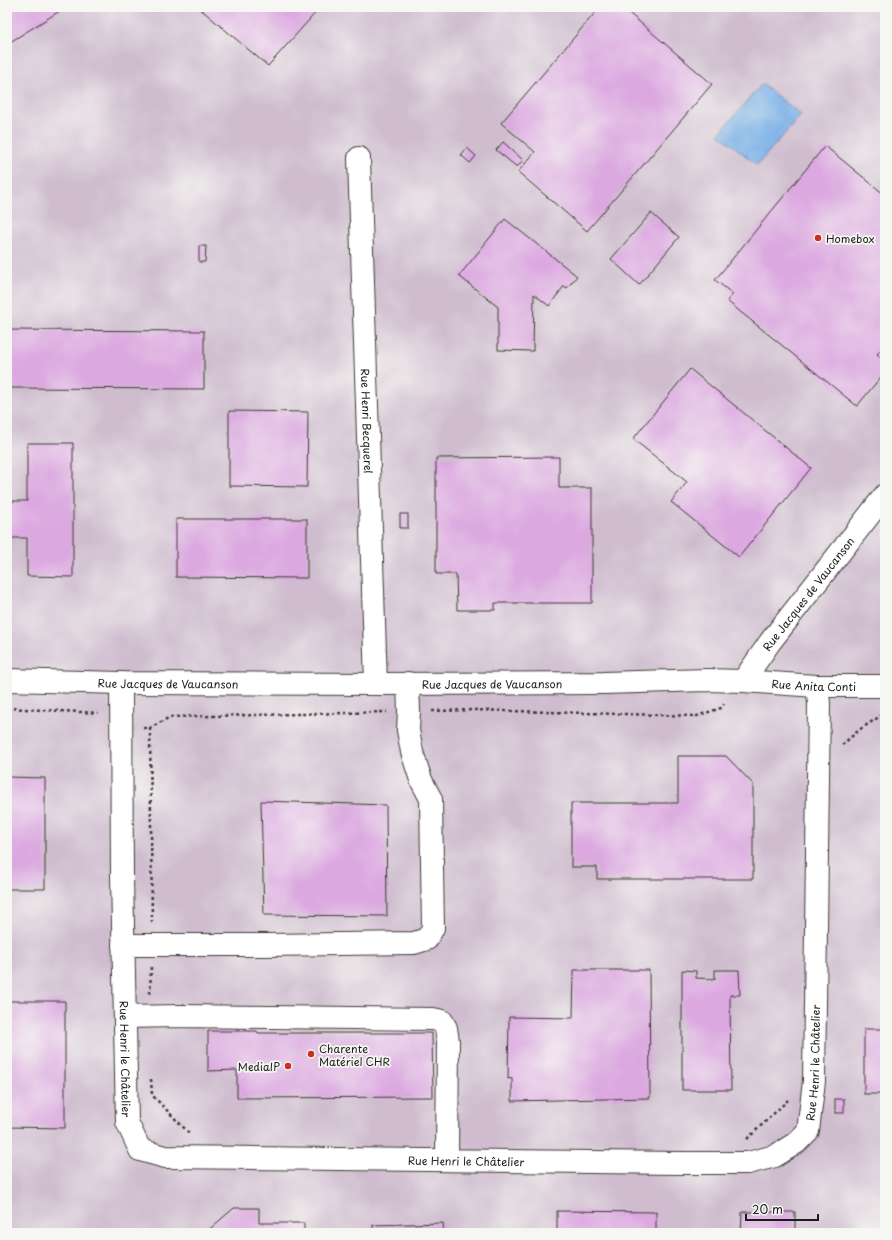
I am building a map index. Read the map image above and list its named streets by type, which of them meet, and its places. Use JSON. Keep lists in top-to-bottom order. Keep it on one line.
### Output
{"streets":{"street":["Rue Henri Becquerel","Rue Jacques de Vaucanson","Rue Anita Conti","Rue Henri le Châtelier"]},"crossings":[["Rue Henri Becquerel","Rue Jacques de Vaucanson"],["Rue Jacques de Vaucanson","Rue Anita Conti"],["Rue Jacques de Vaucanson","Rue Henri le Châtelier"],["Rue Anita Conti","Rue Henri le Châtelier"]],"places":["Homebox","Charente Matériel CHR","MediaIP"],"scale_bar":"20 m"}
